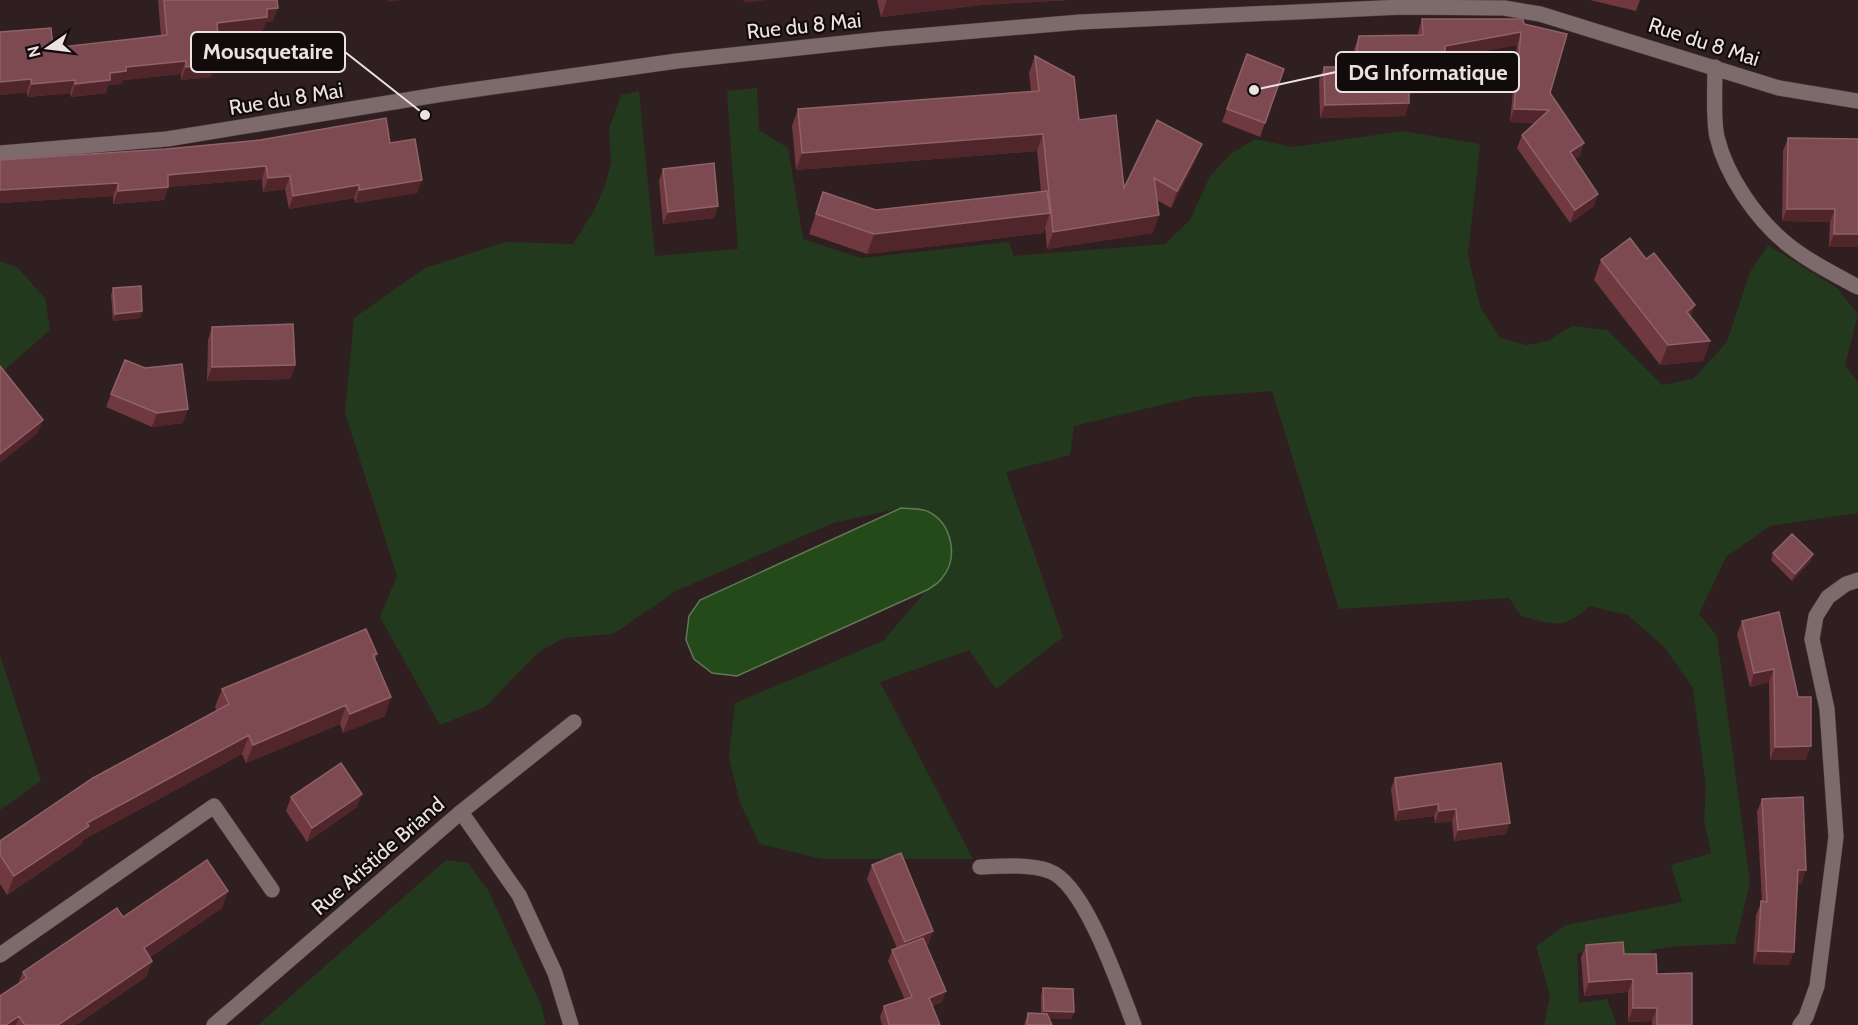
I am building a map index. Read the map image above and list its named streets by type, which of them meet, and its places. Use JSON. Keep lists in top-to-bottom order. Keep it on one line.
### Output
{"streets":{"street":["Rue du 8 Mai","Rue Aristide Briand"]},"places":["DG Informatique","Mousquetaire"],"north":"left"}
